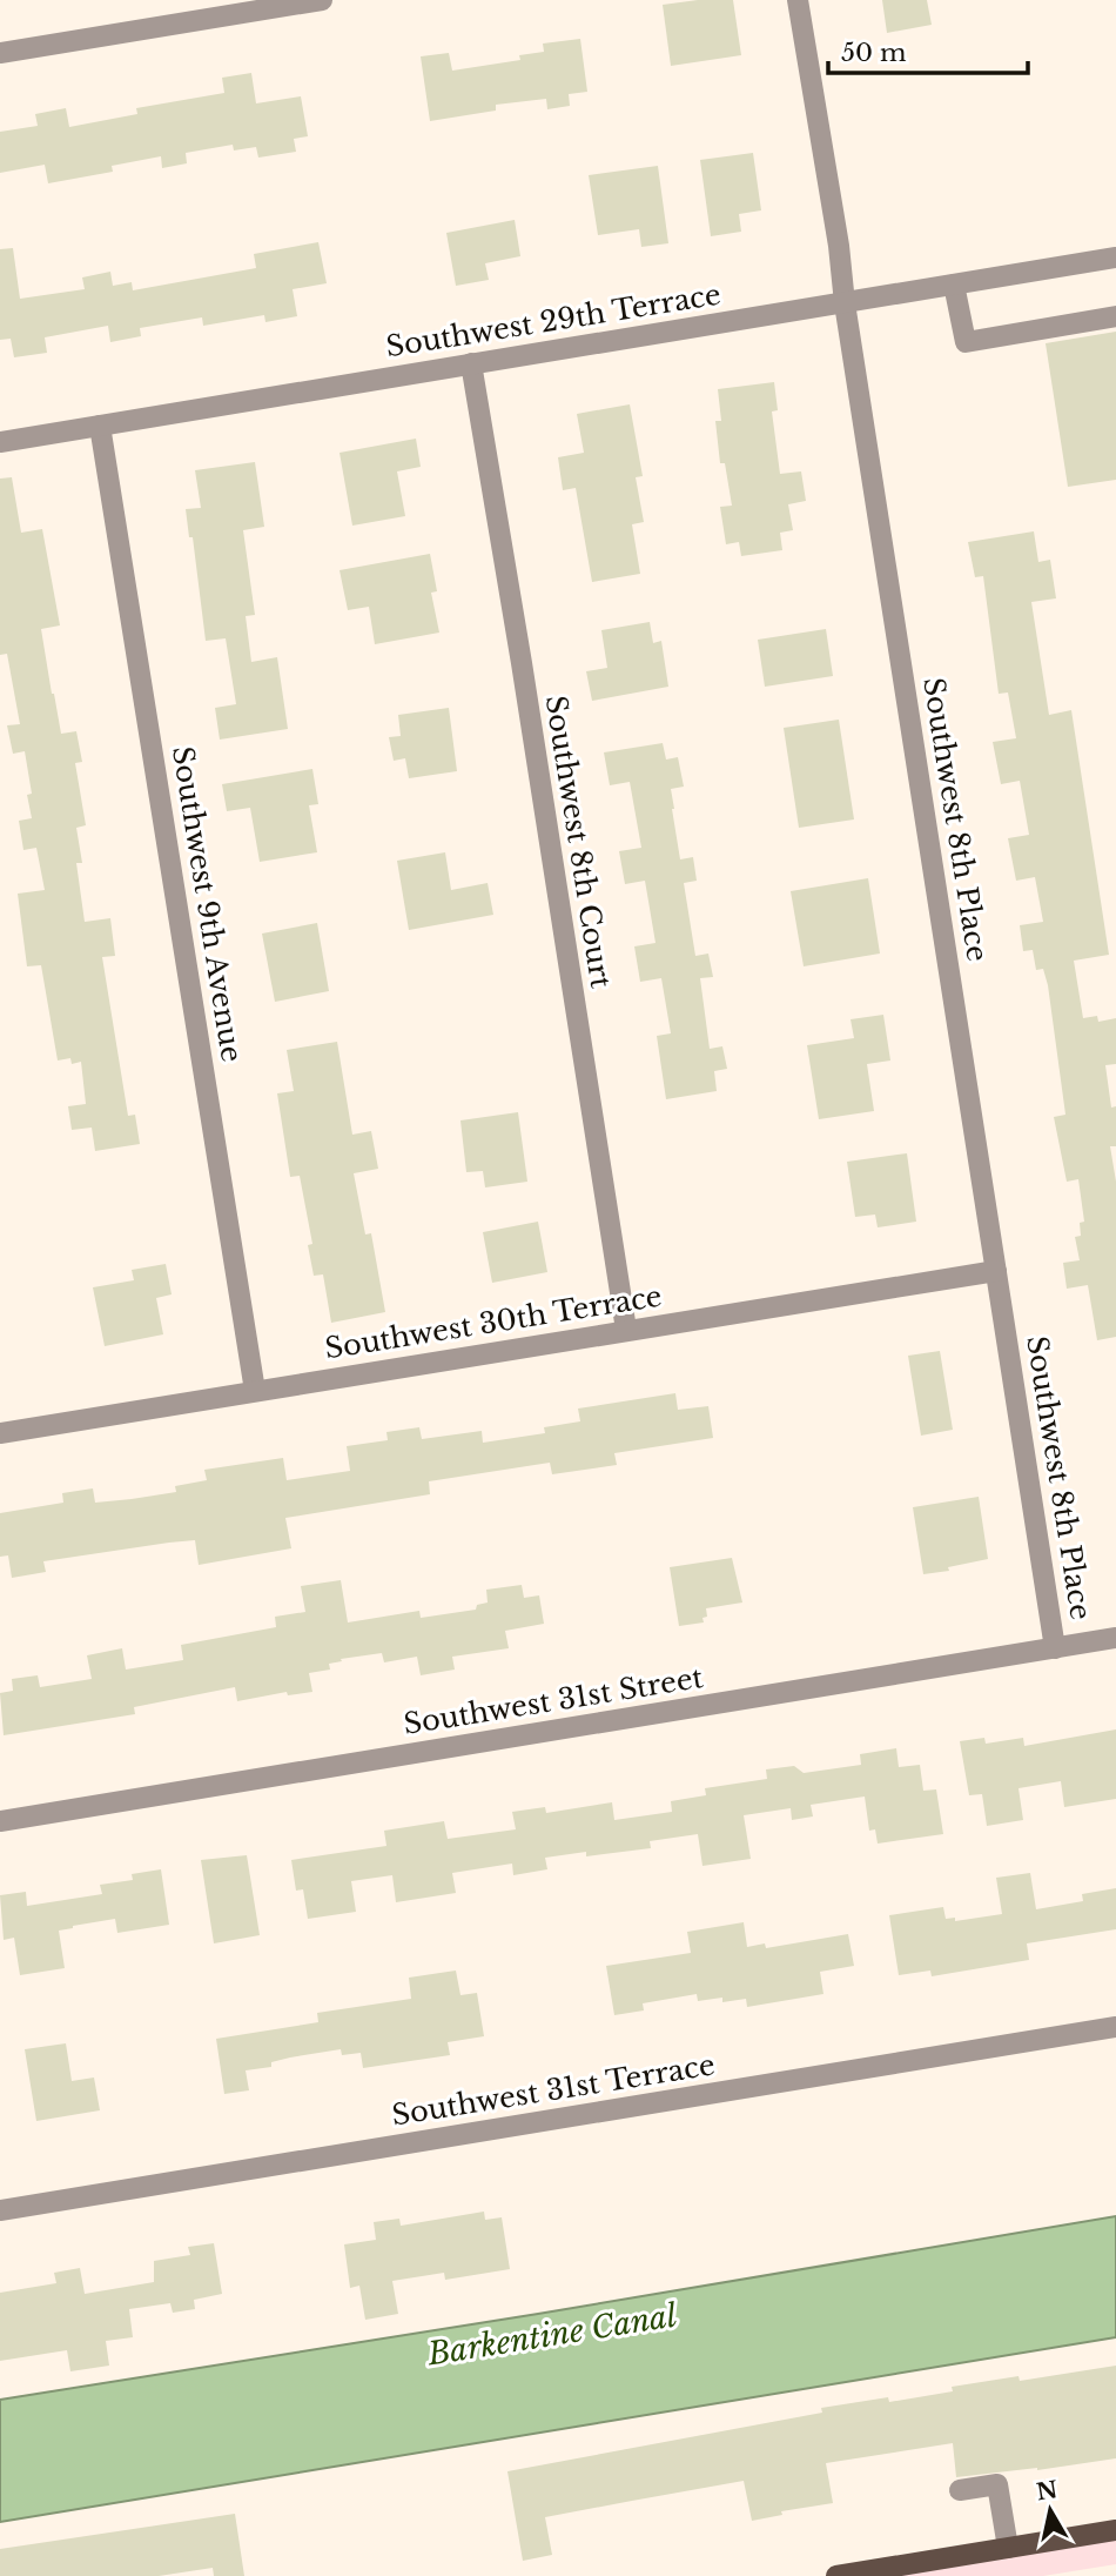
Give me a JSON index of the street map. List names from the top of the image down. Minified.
{"streets":{"street":["Southwest 29th Terrace","Southwest 8th Place","Southwest 8th Court","Southwest 9th Avenue","Southwest 30th Terrace","Southwest 31st Street","Southwest 31st Terrace"]},"crossings":[["Southwest 29th Terrace","Southwest 8th Place"],["Southwest 29th Terrace","Southwest 8th Court"],["Southwest 29th Terrace","Southwest 9th Avenue"],["Southwest 8th Place","Southwest 30th Terrace"],["Southwest 8th Place","Southwest 31st Street"],["Southwest 8th Court","Southwest 30th Terrace"],["Southwest 9th Avenue","Southwest 30th Terrace"]],"water":["Barkentine Canal"],"scale_bar":"50 m","north":"top"}
